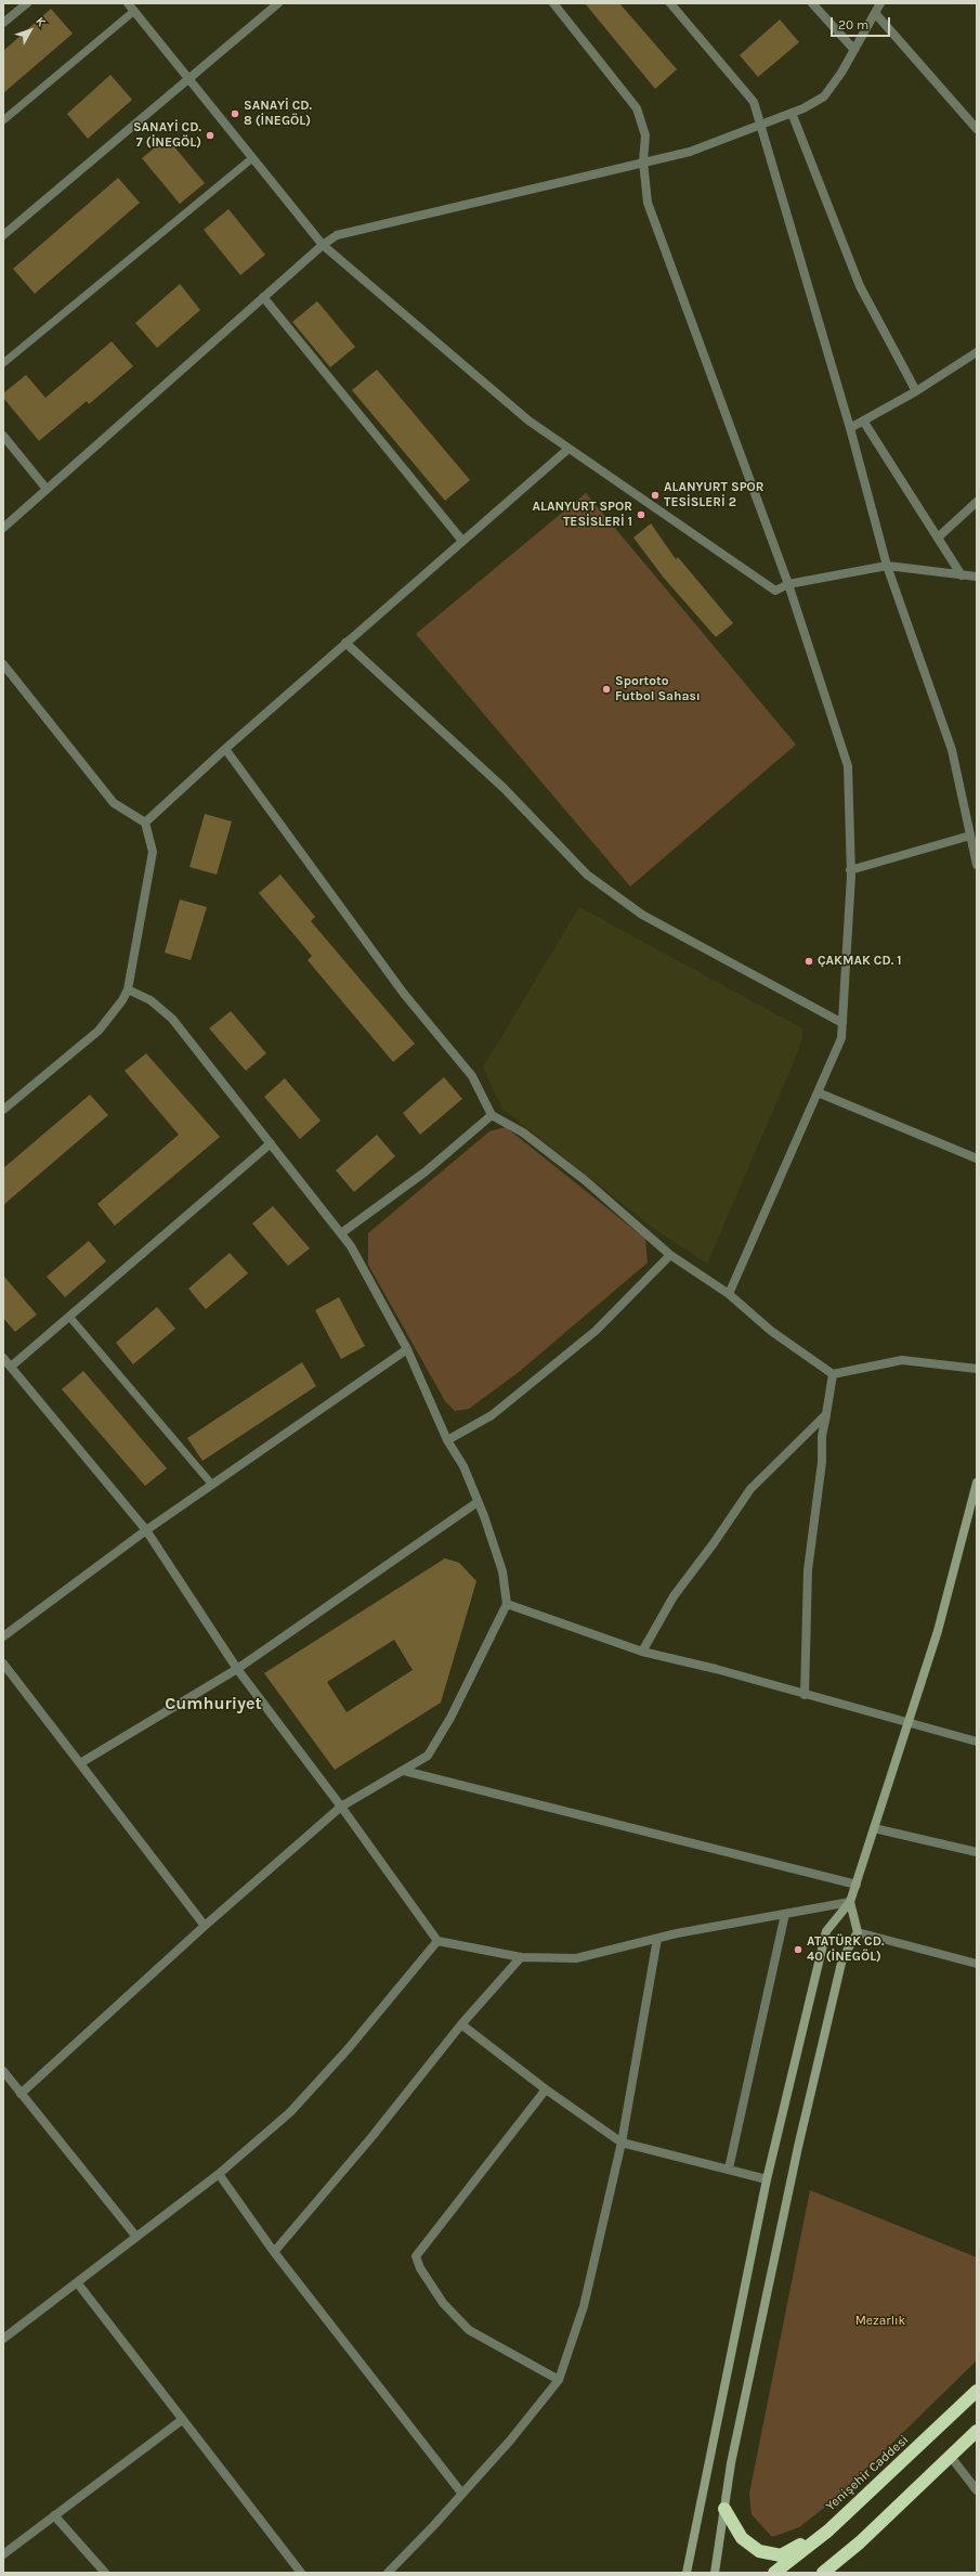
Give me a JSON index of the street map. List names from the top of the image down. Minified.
{"streets":{"highway":["Yenişehir Caddesi"]},"districts":["Cumhuriyet"],"parks":["Mezarlık"],"places":["SANAYİ CD. 8 (İNEGÖL)","SANAYİ CD. 7 (İNEGÖL)","ALANYURT SPOR TESİSLERİ 2","ALANYURT SPOR TESİSLERİ 1","Sportoto Futbol Sahası","ÇAKMAK CD. 1","ATATÜRK CD. 40 (İNEGÖL)"],"scale_bar":"20 m","north":"top right"}
